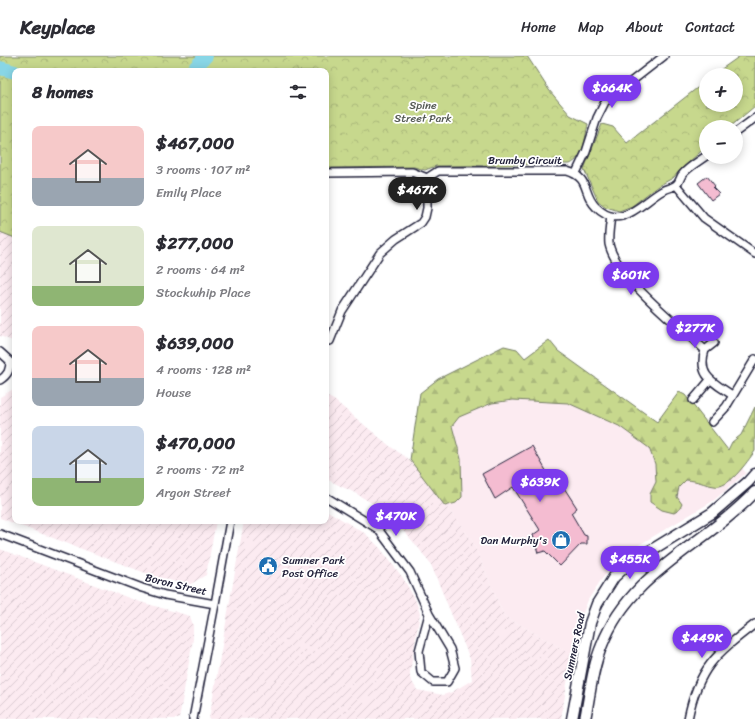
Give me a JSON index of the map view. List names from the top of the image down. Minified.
{"streets":{"main road":["Sumners Road"],"street":["Brumby Circuit","Boron Street"]},"parks":["Spine Street Park"],"places":{"shop":["Dan Murphy's"],"public building":["Sumner Park Post Office"]},"page":{"header":"Keyplace","nav":["Home","Map","About","Contact"],"map_buttons":["+","−"],"heading":"8 homes","price":["$664K","$467K","$601K","$277K","$639K","$470K","$455K","$449K"],"list":[{"name":"$467,000","note":"3 rooms · 107 m² · Emily Place"},{"name":"$277,000","note":"2 rooms · 64 m² · Stockwhip Place"},{"name":"$639,000","note":"4 rooms · 128 m² · House"},{"name":"$470,000","note":"2 rooms · 72 m² · Argon Street"}]}}
